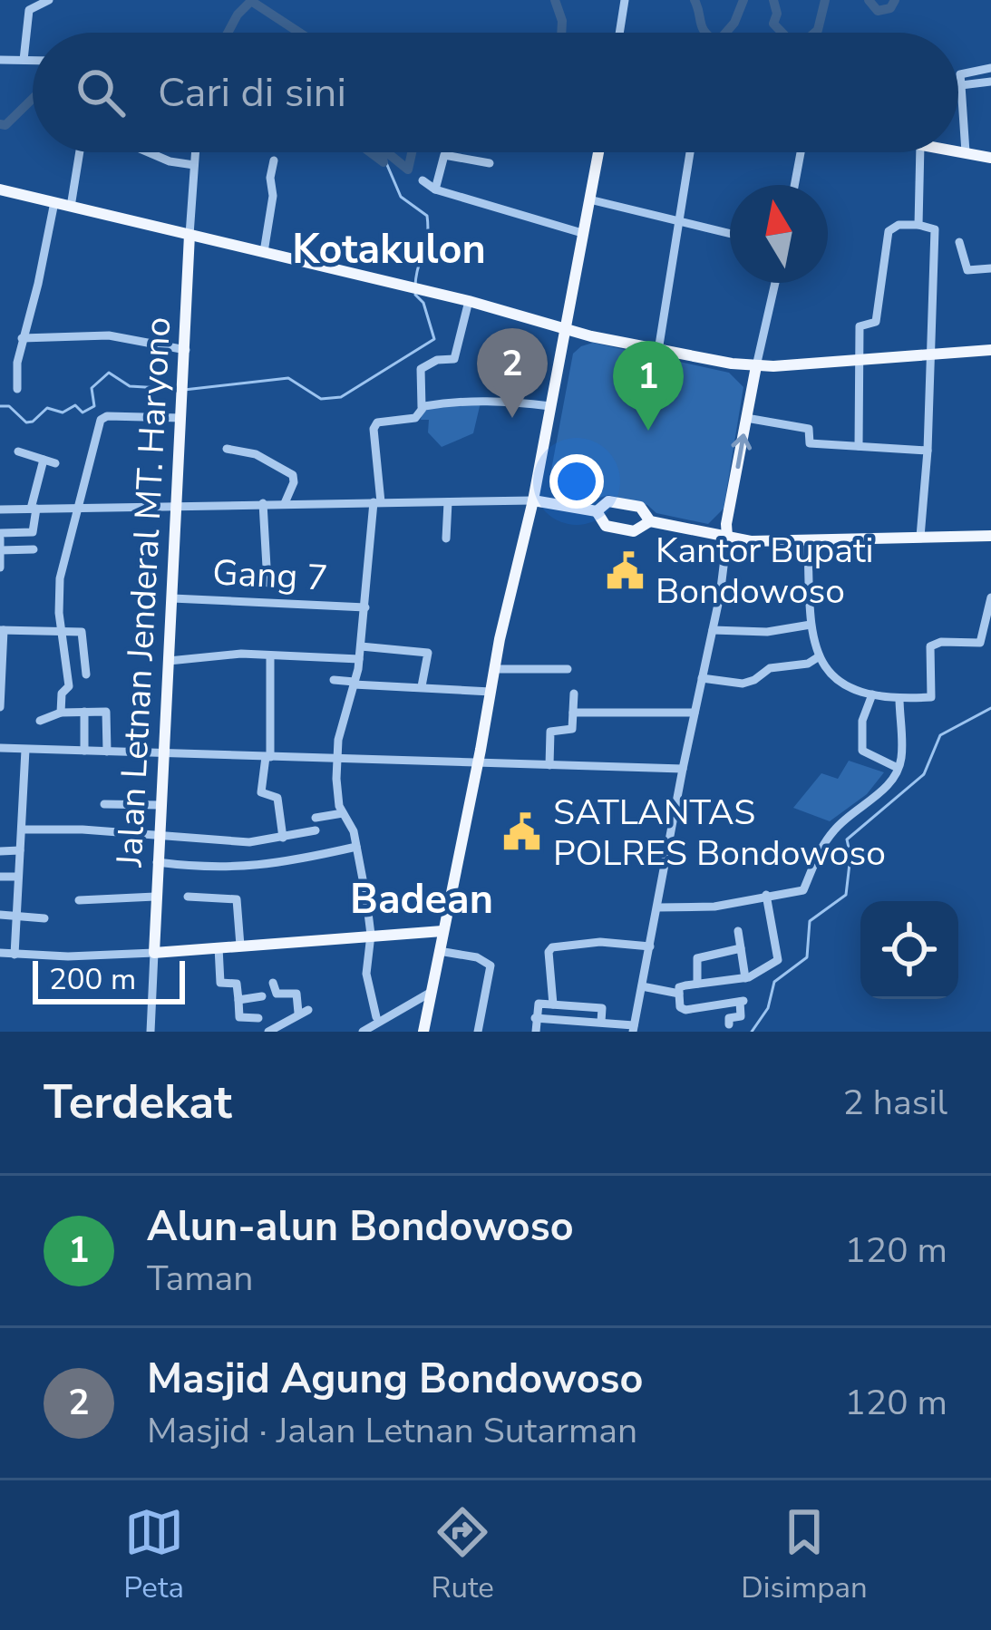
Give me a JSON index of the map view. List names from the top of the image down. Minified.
{"streets":{"main road":["Jalan Letnan Jenderal MT. Haryono"],"street":["Gang 7"]},"crossings":[["Gang 7","Jalan Letnan Jenderal MT. Haryono"]],"districts":["Kotakulon","Badean"],"places":{"public building":["Kantor Bupati Bondowoso","SATLANTAS POLRES Bondowoso"]},"scale_bar":"200 m","north":"top","page":{"search":"Cari di sini","pins":["2","1"],"scale":"200 m","heading":["Terdekat","2 hasil"],"list":[{"mark":"1","name":"Alun-alun Bondowoso","note":"Taman","value":"120 m"},{"mark":"2","name":"Masjid Agung Bondowoso","note":"Masjid · Jalan Letnan Sutarman","value":"120 m"}],"nav":["Peta","Rute","Disimpan"]}}
